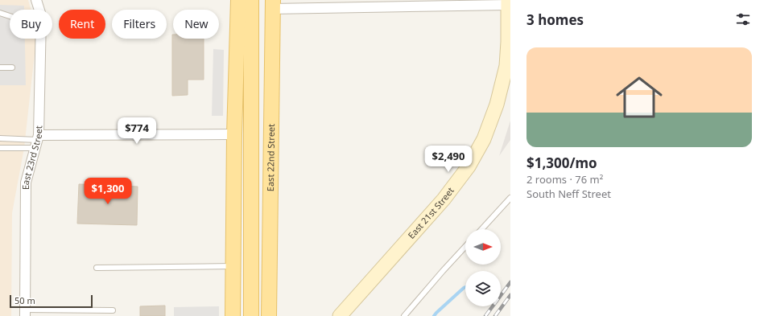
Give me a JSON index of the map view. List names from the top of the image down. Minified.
{"streets":{"main road":["East 22nd Street"],"street":["East 23rd Street","East 21st Street"]},"scale_bar":"50 m","north":"right","page":{"heading":"3 homes","chip":["Buy","Rent","Filters","New"],"list":[{"name":"$1,300/mo","note":"2 rooms · 76 m² · South Neff Street"}],"price":["$774","$2,490","$1,300"],"scale":"50 m"}}
